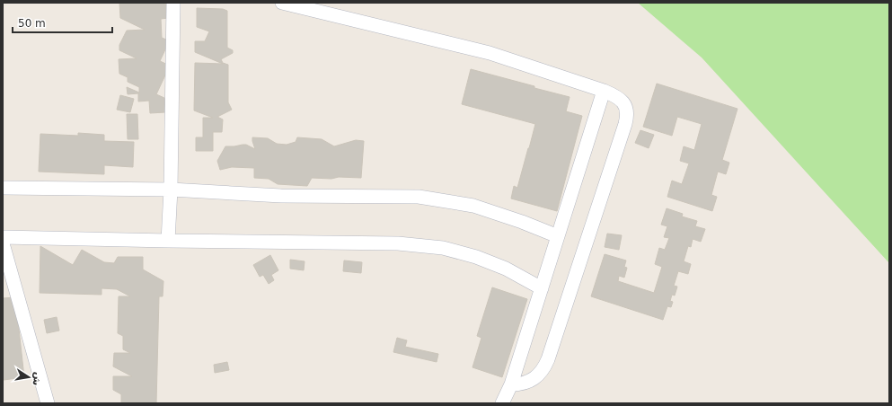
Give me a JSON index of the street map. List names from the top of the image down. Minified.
{"scale_bar":"50 m","north":"right"}
